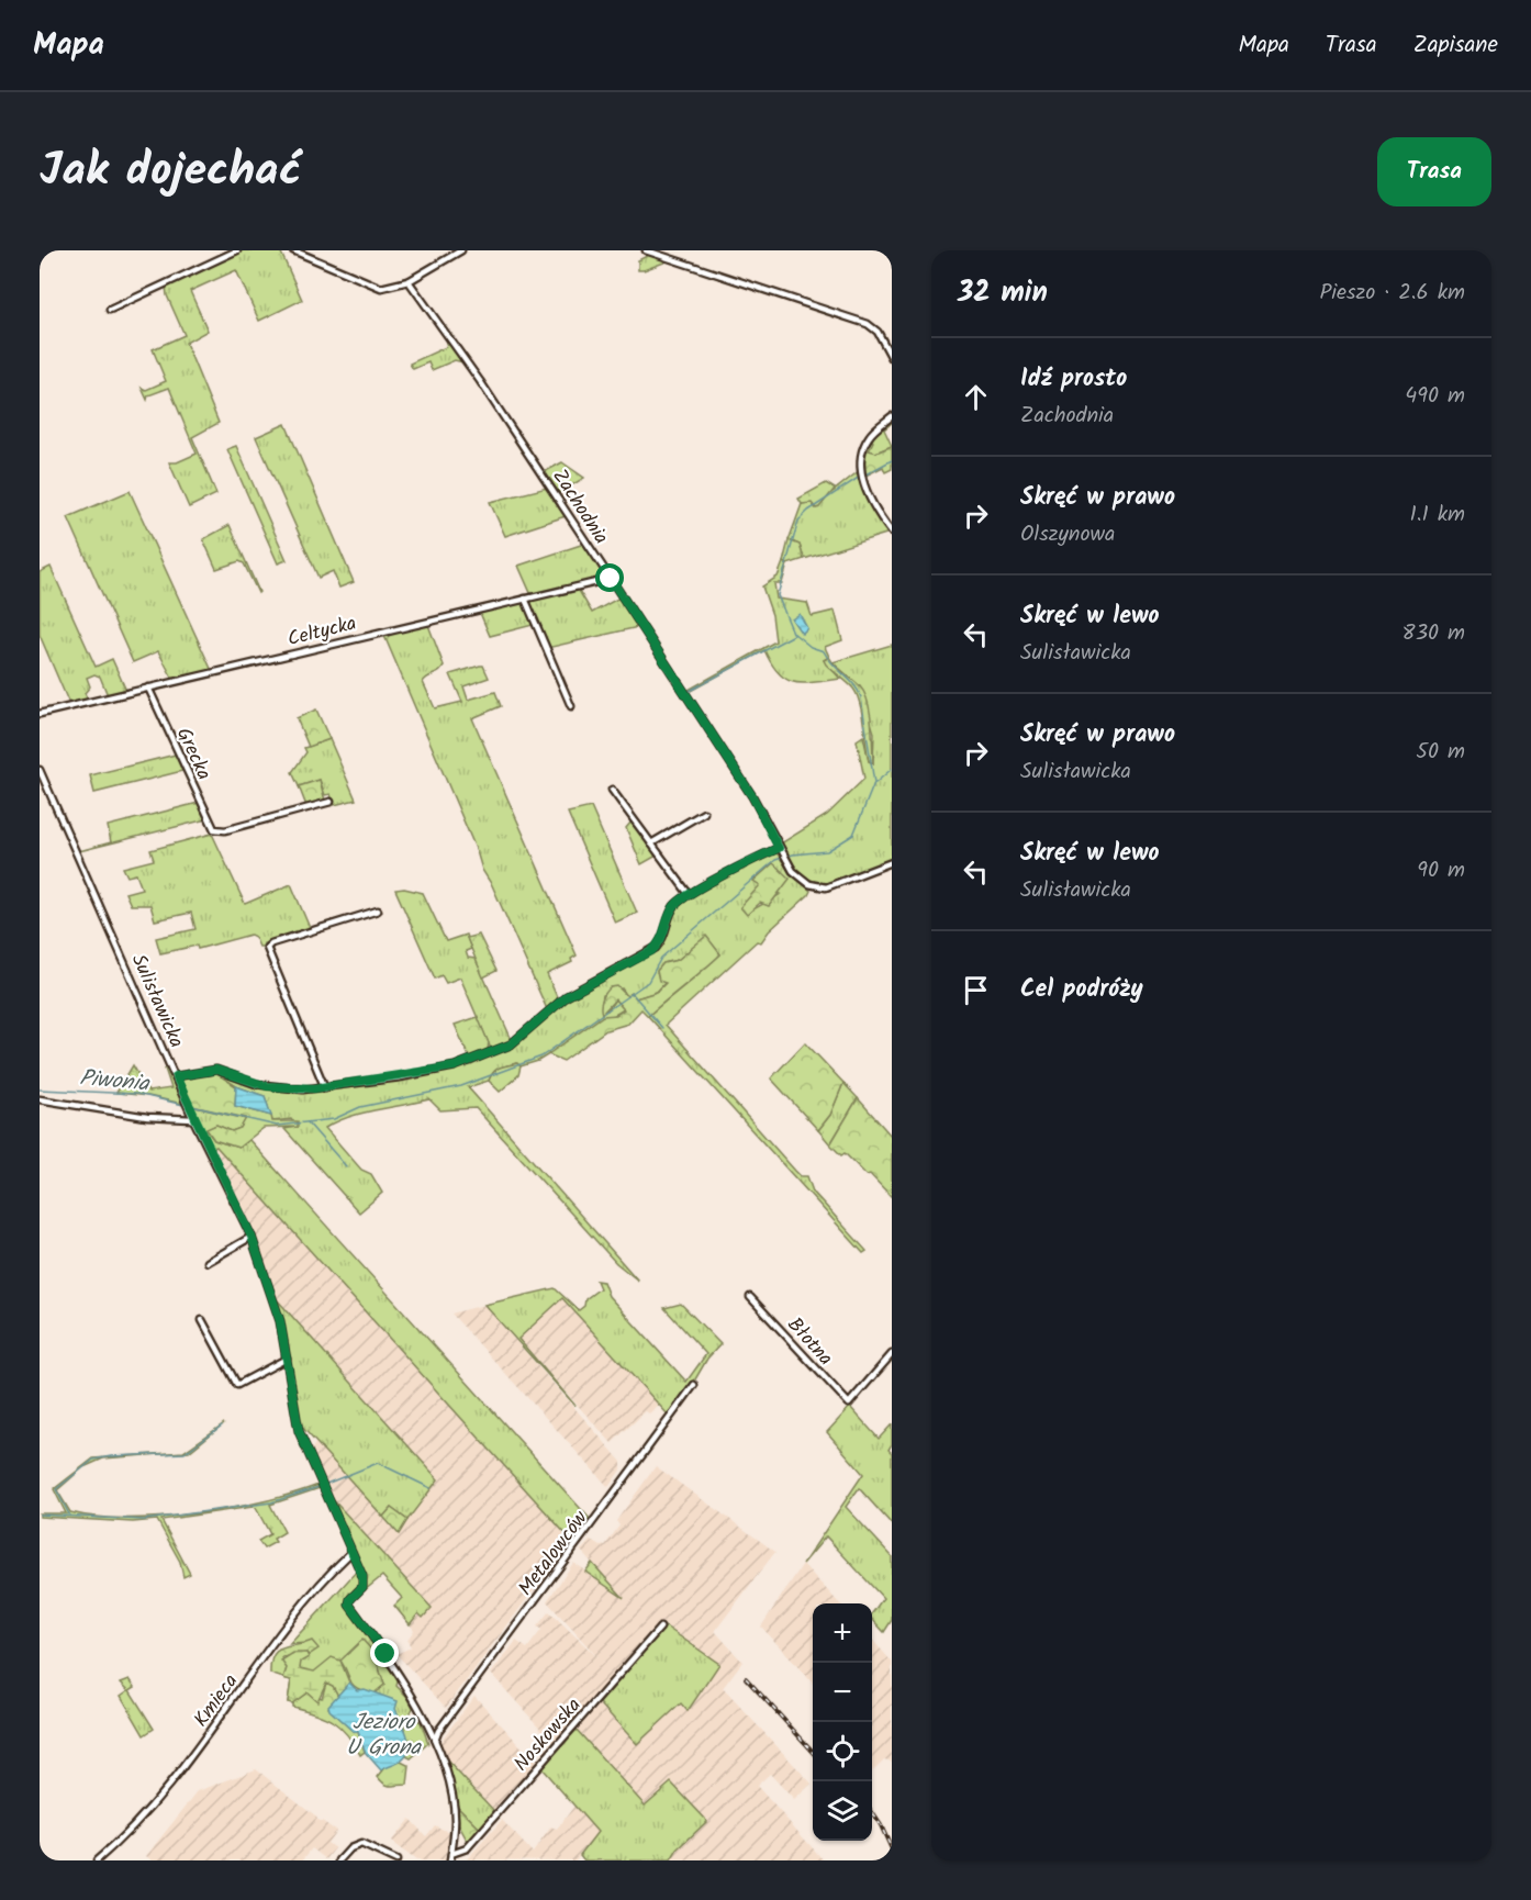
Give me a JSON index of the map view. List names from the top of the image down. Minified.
{"streets":{"street":["Zachodnia","Celtycka","Grecka","Sulisławicka","Błotna","Metalowców","Kmieca","Noskowska"]},"crossings":[["Zachodnia","Celtycka"],["Celtycka","Grecka"],["Sulisławicka","Metalowców"],["Sulisławicka","Kmieca"],["Sulisławicka","Noskowska"]],"water":["Piwonia","Jezioro U Grona"],"page":{"header":"Mapa","nav":["Mapa","Trasa","Zapisane"],"title":"Jak dojechać","buttons":"Trasa","heading":["32 min","Pieszo · 2.6 km"],"list":[["Idź prosto","Zachodnia","490 m"],["Skręć w prawo","Olszynowa","1.1 km"],["Skręć w lewo","Sulisławicka","830 m"],["Skręć w prawo","Sulisławicka","50 m"],["Skręć w lewo","Sulisławicka","90 m"],"Cel podróży"],"map_buttons":["+","−"]}}
